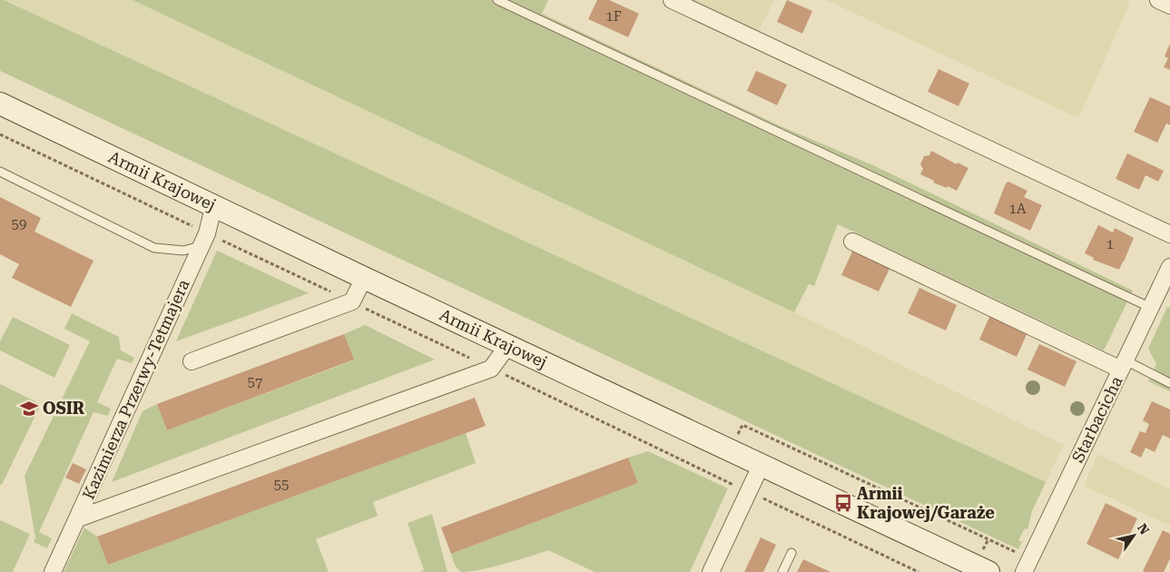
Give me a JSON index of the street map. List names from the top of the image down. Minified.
{"streets":{"street":["Armii Krajowej","Kazimierza Przerwy-Tetmajera","Starbacicha"]},"crossings":[["Armii Krajowej","Kazimierza Przerwy-Tetmajera"]],"places":{"school or university":["OSIR"],"bus stop":["Armii Krajowej/Garaże"]},"house_numbers":["1F","1A","59","1","57","55"],"north":"top right"}
